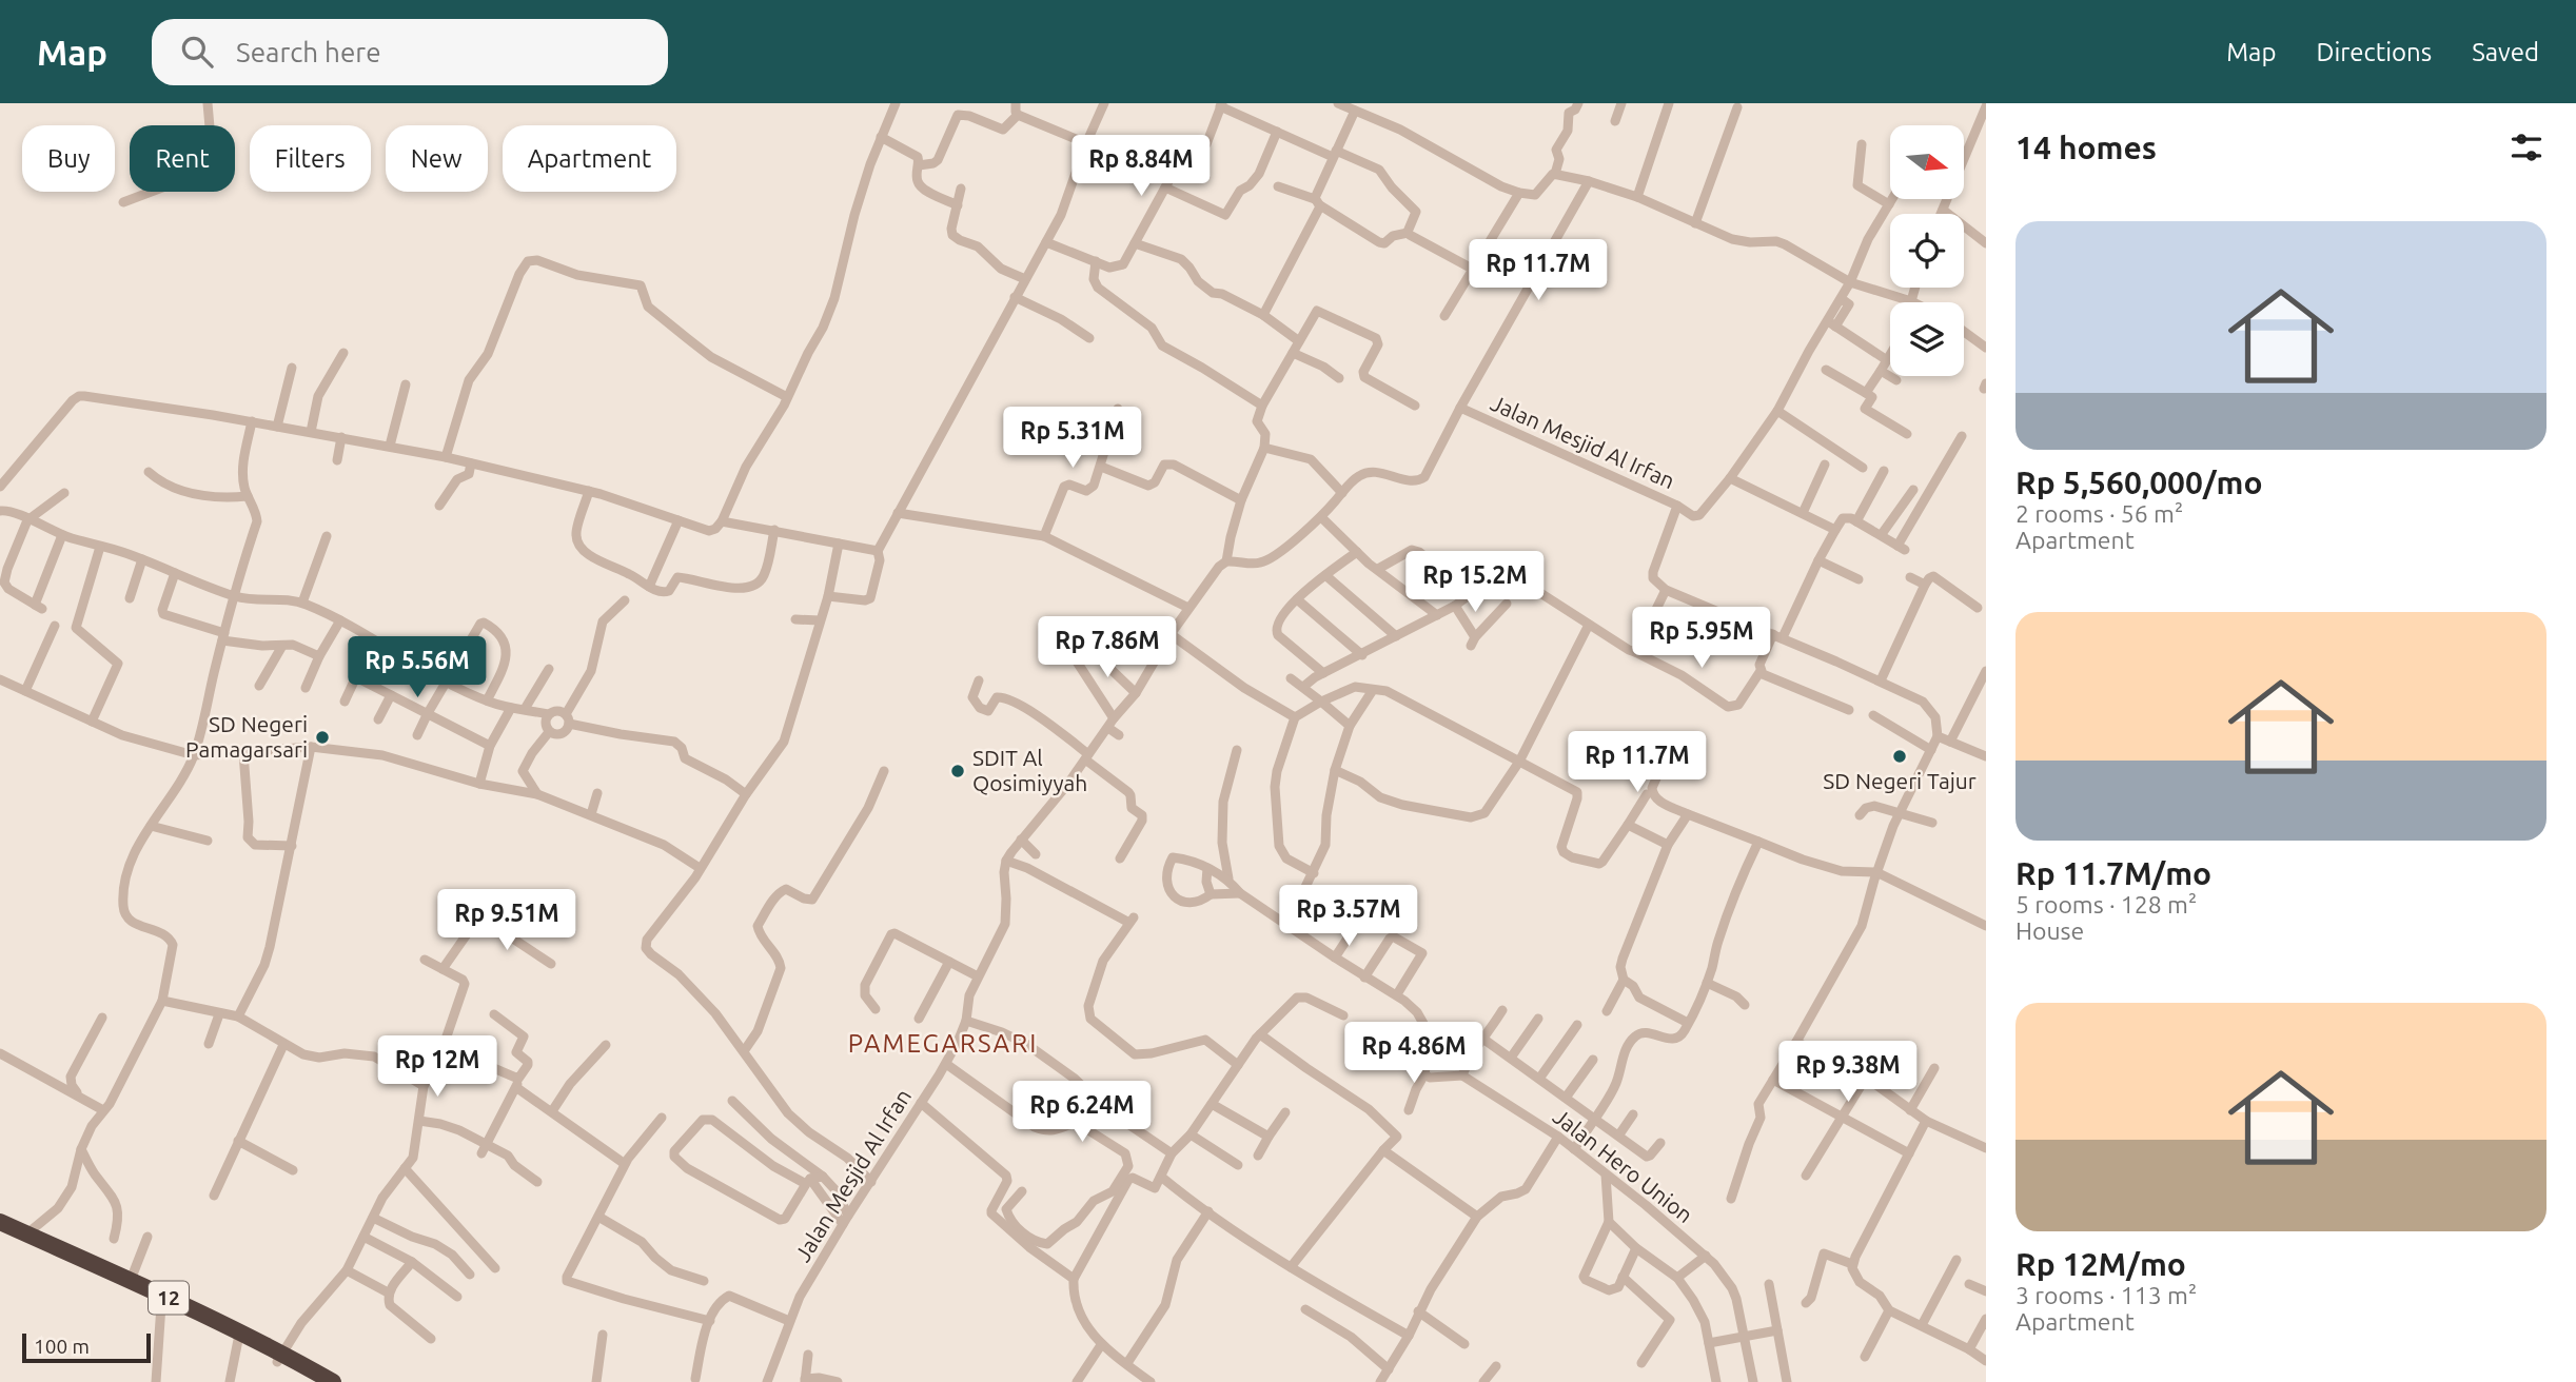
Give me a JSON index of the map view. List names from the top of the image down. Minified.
{"streets":{"highway":["12"],"street":["Jalan Mesjid Al Irfan","Jalan Hero Union"]},"districts":["PAMEGARSARI"],"places":["SD Negeri Pamagarsari","SD Negeri Tajur","SDIT Al Qosimiyyah"],"scale_bar":"100 m","north":"right","page":{"header":"Map","search":"Search here","nav":["Map","Directions","Saved"],"heading":"14 homes","chip":["Buy","Rent","Filters","New","Apartment"],"price":["Rp 8.84M","Rp 11.7M","Rp 5.31M","Rp 15.2M","Rp 5.95M","Rp 7.86M","Rp 5.56M","Rp 11.7M","Rp 3.57M","Rp 9.51M","Rp 4.86M","Rp 12M","Rp 9.38M","Rp 6.24M"],"list":[{"name":"Rp 5,560,000/mo","note":"2 rooms · 56 m² · Apartment"},{"name":"Rp 11.7M/mo","note":"5 rooms · 128 m² · House"},{"name":"Rp 12M/mo","note":"3 rooms · 113 m² · Apartment"}],"scale":"100 m"}}
